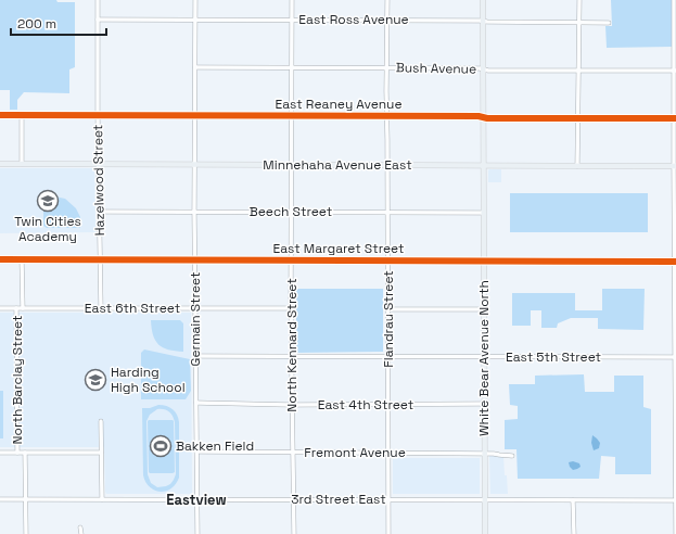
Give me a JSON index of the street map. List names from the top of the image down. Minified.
{"streets":{"main road":["Minnehaha Avenue East","White Bear Avenue North"],"street":["East Ross Avenue","Bush Avenue","East Reaney Avenue","Hazelwood Street","Beech Street","East Margaret Street","East 6th Street","Germain Street","Flandrau Street","North Kennard Street","East 5th Street","North Barclay Street","East 4th Street","Fremont Avenue","3rd Street East"]},"crossings":[["East Ross Avenue","Hazelwood Street"],["East Ross Avenue","Germain Street"],["East Ross Avenue","Flandrau Street"],["East Ross Avenue","North Kennard Street"],["East Ross Avenue","White Bear Avenue North"],["Bush Avenue","Germain Street"],["Bush Avenue","Flandrau Street"],["Bush Avenue","North Kennard Street"],["Bush Avenue","White Bear Avenue North"],["East Reaney Avenue","Hazelwood Street"],["East Reaney Avenue","Germain Street"],["East Reaney Avenue","Flandrau Street"],["East Reaney Avenue","North Kennard Street"],["East Reaney Avenue","White Bear Avenue North"],["Minnehaha Avenue East","Hazelwood Street"],["Minnehaha Avenue East","Germain Street"],["Minnehaha Avenue East","Flandrau Street"],["Minnehaha Avenue East","North Kennard Street"],["Minnehaha Avenue East","White Bear Avenue North"],["Hazelwood Street","Beech Street"],["Hazelwood Street","East Margaret Street"],["Hazelwood Street","East 6th Street"],["Beech Street","Germain Street"],["Beech Street","Flandrau Street"],["Beech Street","North Kennard Street"],["Beech Street","White Bear Avenue North"],["East Margaret Street","Germain Street"],["East Margaret Street","Flandrau Street"],["East Margaret Street","North Kennard Street"],["East Margaret Street","White Bear Avenue North"],["East Margaret Street","North Barclay Street"],["East 6th Street","Germain Street"],["East 6th Street","North Kennard Street"],["East 6th Street","North Barclay Street"],["Germain Street","East 5th Street"],["Germain Street","East 4th Street"],["Germain Street","Fremont Avenue"],["Germain Street","3rd Street East"],["Flandrau Street","East 5th Street"],["Flandrau Street","East 4th Street"],["Flandrau Street","Fremont Avenue"],["Flandrau Street","3rd Street East"],["North Kennard Street","East 5th Street"],["North Kennard Street","East 4th Street"],["North Kennard Street","Fremont Avenue"],["North Kennard Street","3rd Street East"],["East 5th Street","White Bear Avenue North"],["White Bear Avenue North","East 4th Street"],["White Bear Avenue North","Fremont Avenue"],["White Bear Avenue North","3rd Street East"],["North Barclay Street","3rd Street East"]],"districts":["Eastview"],"places":{"school or university":["Twin Cities Academy","Harding High School"],"sports":["Bakken Field"]},"scale_bar":"200 m"}
